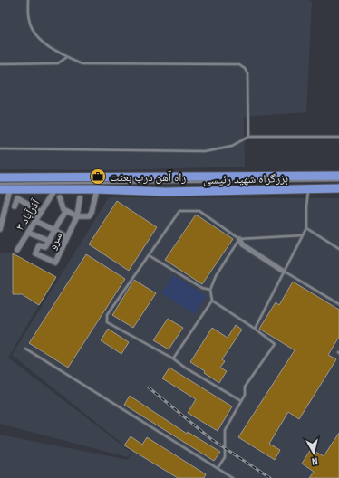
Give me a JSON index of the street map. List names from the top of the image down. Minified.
{"streets":{"highway":["بزرگراه شهید رئیسی"],"street":["۳ آذرآباد","سرو"]},"crossings":[["بزرگراه شهید رئیسی","۳ آذرآباد"]],"places":{"office":["راه آهن درب بعثت"]},"north":"bottom"}
